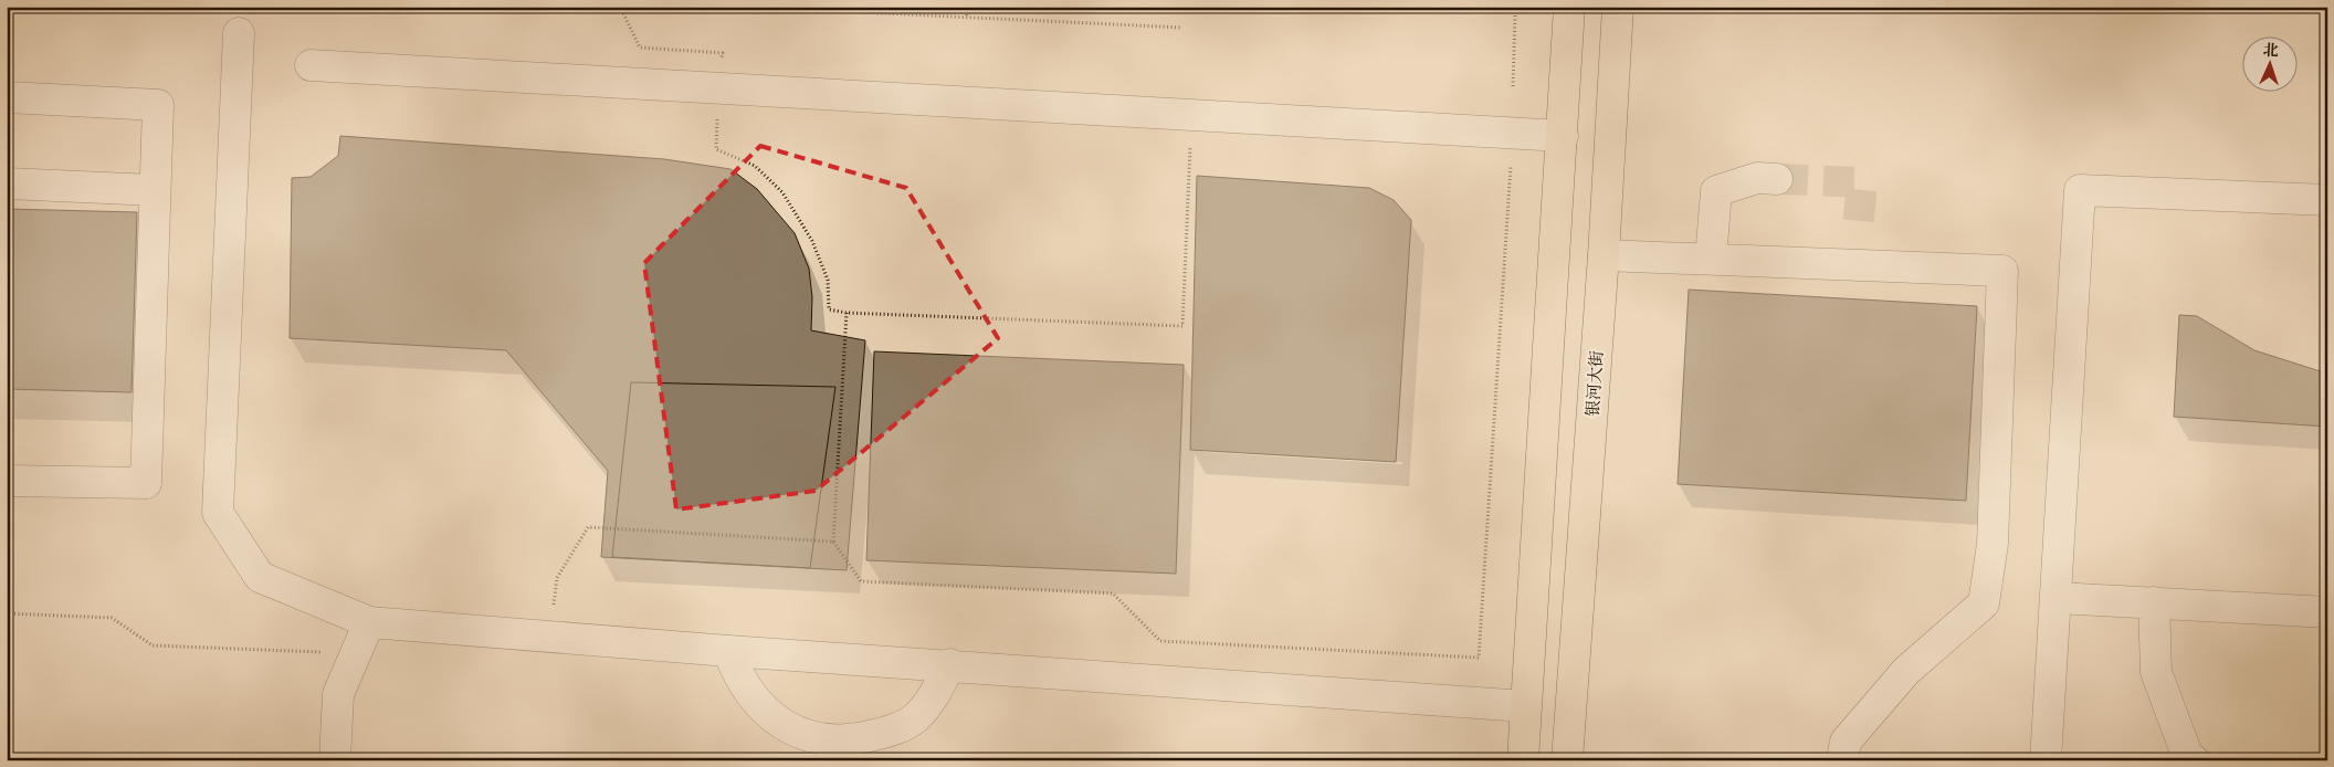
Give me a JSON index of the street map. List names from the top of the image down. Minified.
{"streets":{"main road":["银河大街"]},"north":"top"}
